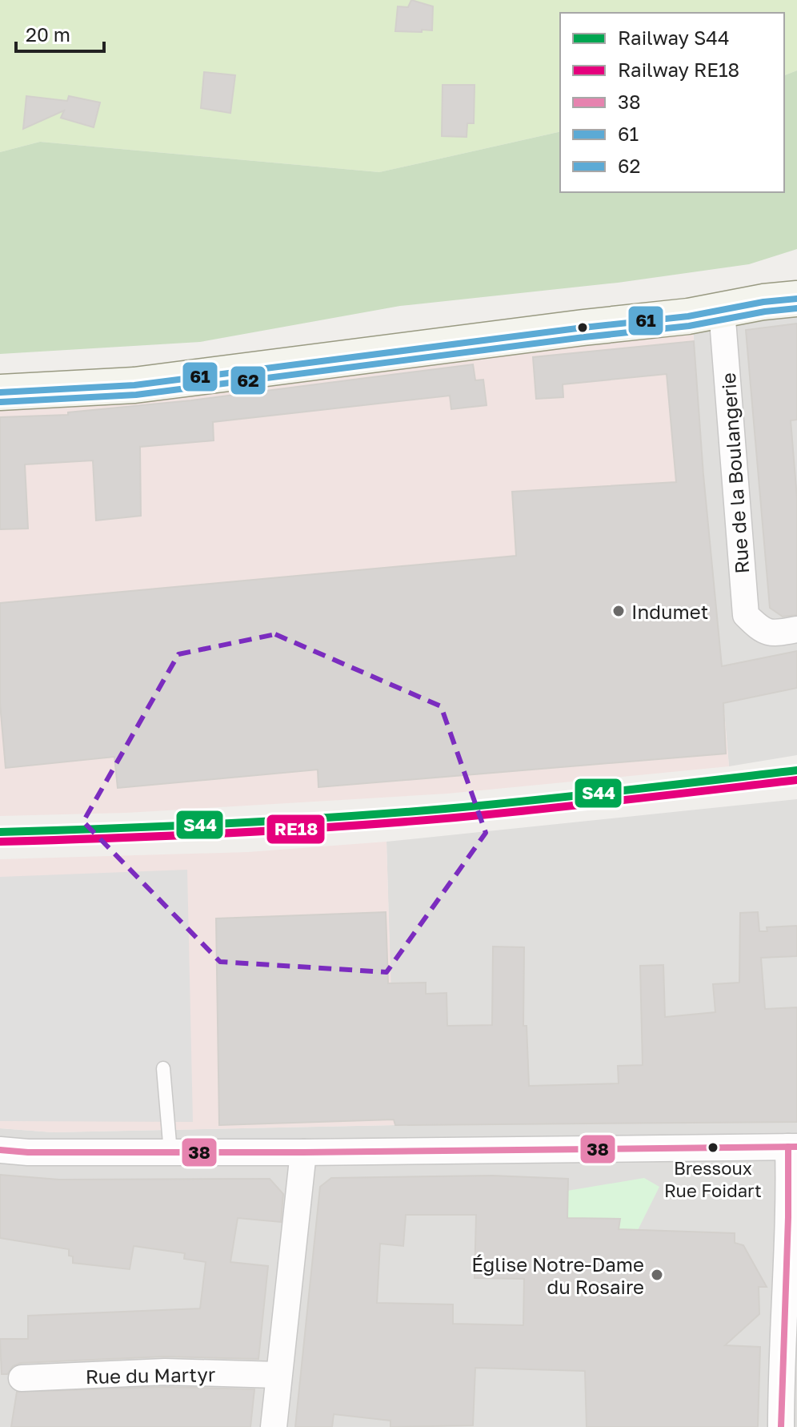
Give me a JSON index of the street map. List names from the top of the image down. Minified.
{"streets":{"street":["Rue de la Boulangerie","Rue du Martyr"]},"places":["Indumet","Bressoux Rue Foidart","Église Notre-Dame du Rosaire"],"lines":["transit line 61","transit line 62","rail line S44","rail line RE18","transit line 38"],"legend":["Railway S44","Railway RE18","38","61","62"],"scale_bar":"20 m"}
